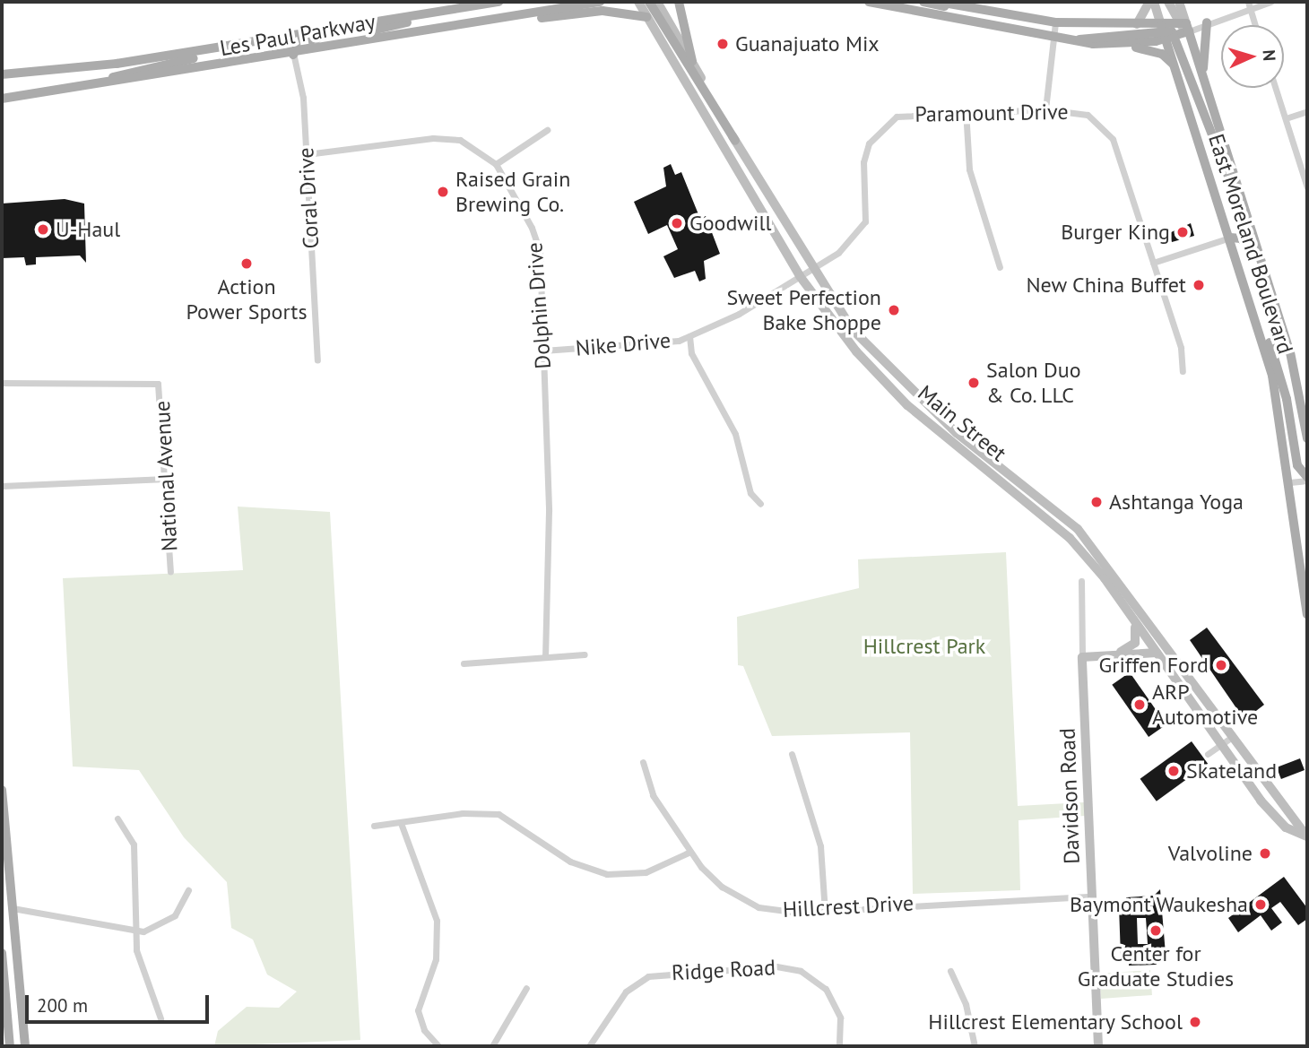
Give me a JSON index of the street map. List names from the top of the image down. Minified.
{"streets":{"main road":["Les Paul Parkway","East Moreland Boulevard","Main Street","Davidson Road"],"street":["Paramount Drive","Coral Drive","Dolphin Drive","Nike Drive","National Avenue","Hillcrest Drive","Ridge Road"]},"crossings":[["Les Paul Parkway","Coral Drive"],["Paramount Drive","Nike Drive"],["Paramount Drive","Main Street"],["Coral Drive","Dolphin Drive"],["Dolphin Drive","Nike Drive"],["Nike Drive","Main Street"],["Davidson Road","Hillcrest Drive"]],"parks":["Hillcrest Park"],"places":["Guanajuato Mix","Raised Grain Brewing Co.","Goodwill","U-Haul","Burger King","Action Power Sports","New China Buffet","Sweet Perfection Bake Shoppe","Salon Duo & Co. LLC","Ashtanga Yoga","Griffen Ford","ARP Automotive","Skateland","Valvoline","Baymont Waukesha","Center for Graduate Studies","Hillcrest Elementary School"],"scale_bar":"200 m","north":"right"}
